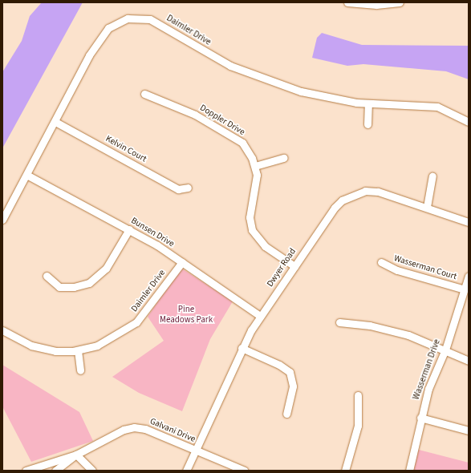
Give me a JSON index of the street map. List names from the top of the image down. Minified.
{"streets":{"street":["Daimler Drive","Doppler Drive","Kelvin Court","Bunsen Drive","Dwyer Road","Wasserman Court","Wasserman Drive","Galvani Drive"]},"crossings":[["Daimler Drive","Kelvin Court"],["Daimler Drive","Bunsen Drive"],["Doppler Drive","Dwyer Road"],["Bunsen Drive","Dwyer Road"],["Dwyer Road","Galvani Drive"],["Wasserman Court","Wasserman Drive"]],"parks":["Pine Meadows Park"]}
